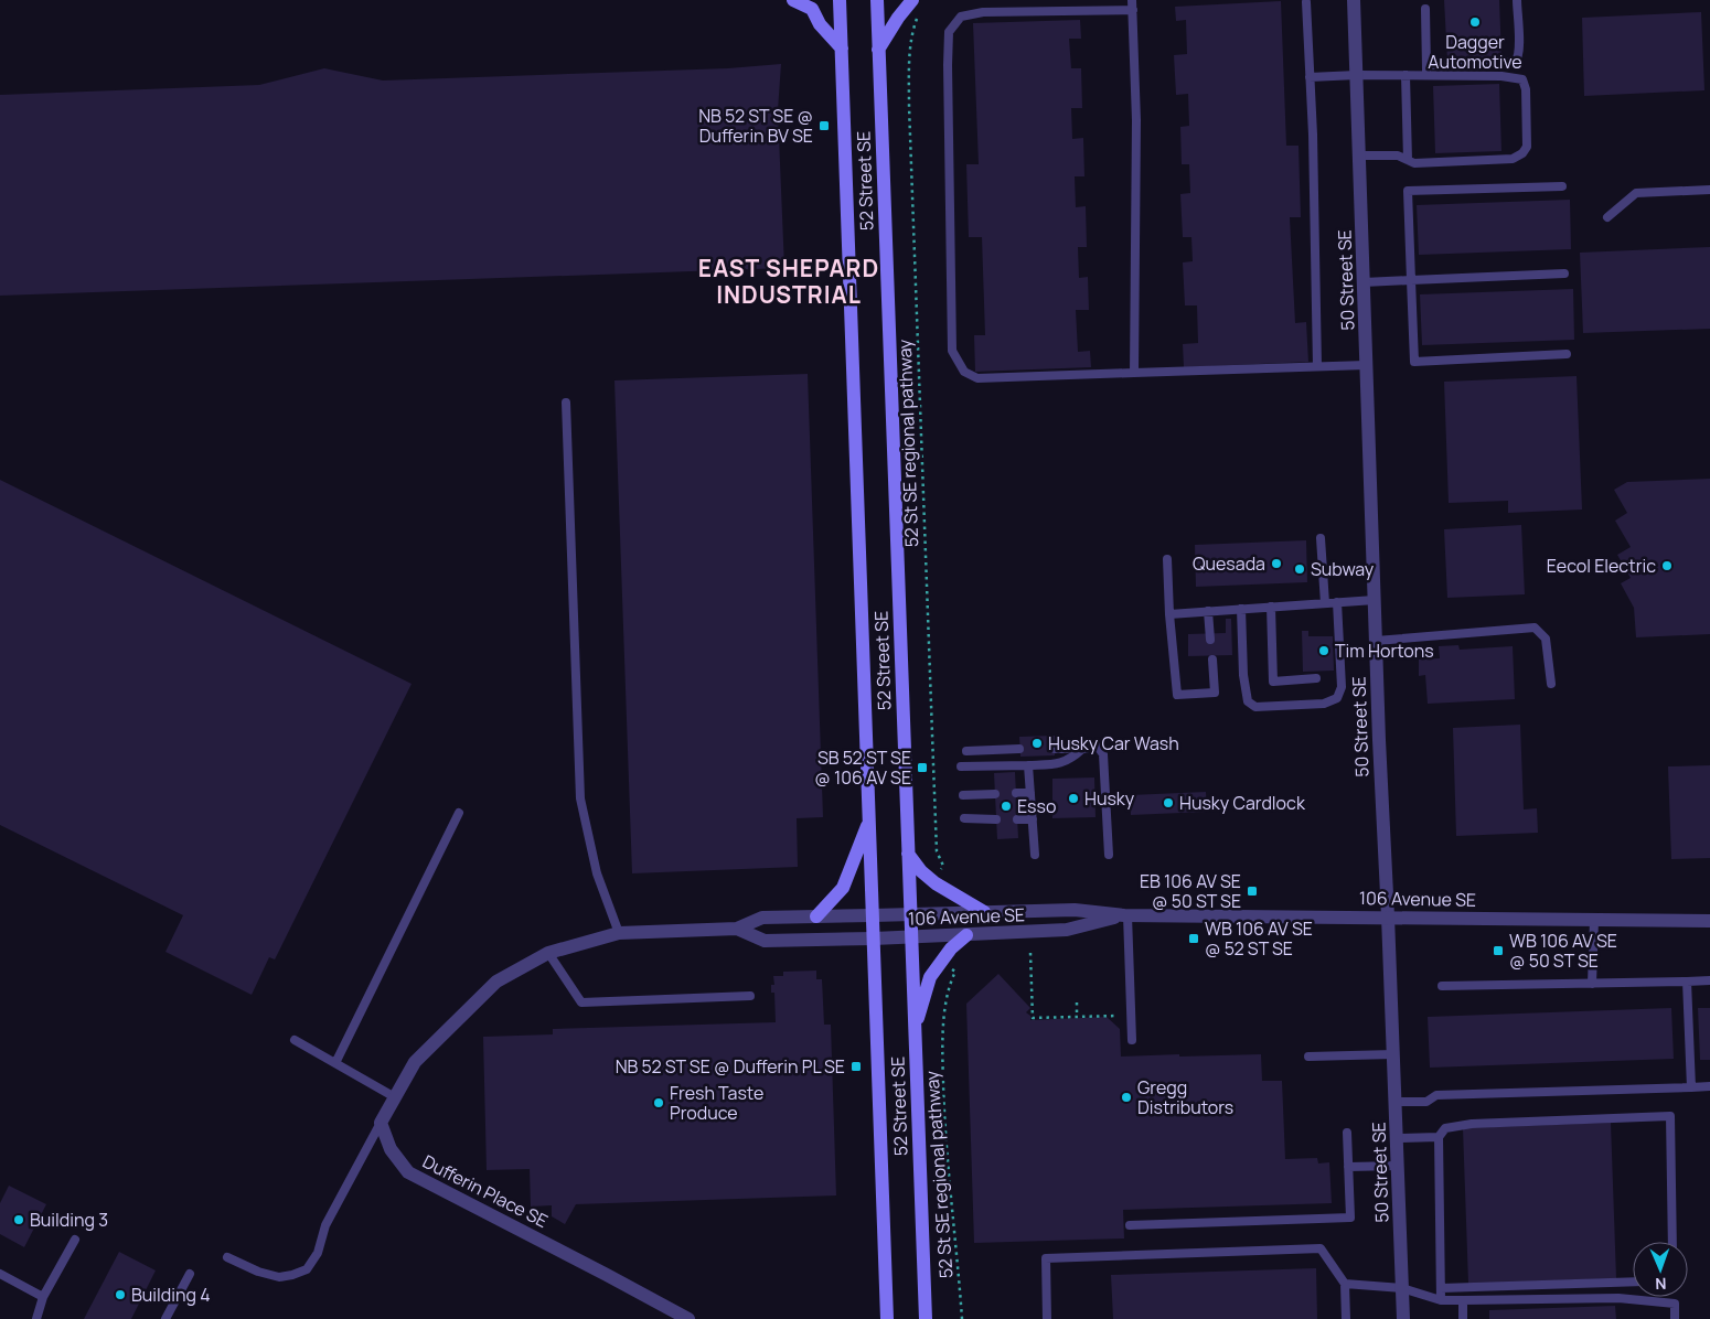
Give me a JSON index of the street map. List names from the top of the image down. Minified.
{"streets":{"main road":["52 Street SE"],"street":["50 Street SE","106 Avenue SE","Dufferin Place SE"],"path":["52 St SE regional pathway"]},"crossings":[["52 Street SE","106 Avenue SE"],["50 Street SE","106 Avenue SE"]],"districts":["EAST SHEPARD INDUSTRIAL"],"places":{"other":["Dagger Automotive","Quesada","Eecol Electric","Subway","Tim Hortons","Husky Car Wash","Husky","Husky Cardlock","Esso","Gregg Distributors","Fresh Taste Produce","Building 3","Building 4"],"transit":["NB 52 ST SE @ Dufferin BV SE","SB 52 ST SE @ 106 AV SE","EB 106 AV SE @ 50 ST SE","WB 106 AV SE @ 52 ST SE","WB 106 AV SE @ 50 ST SE","NB 52 ST SE @ Dufferin PL SE"]},"north":"bottom"}
